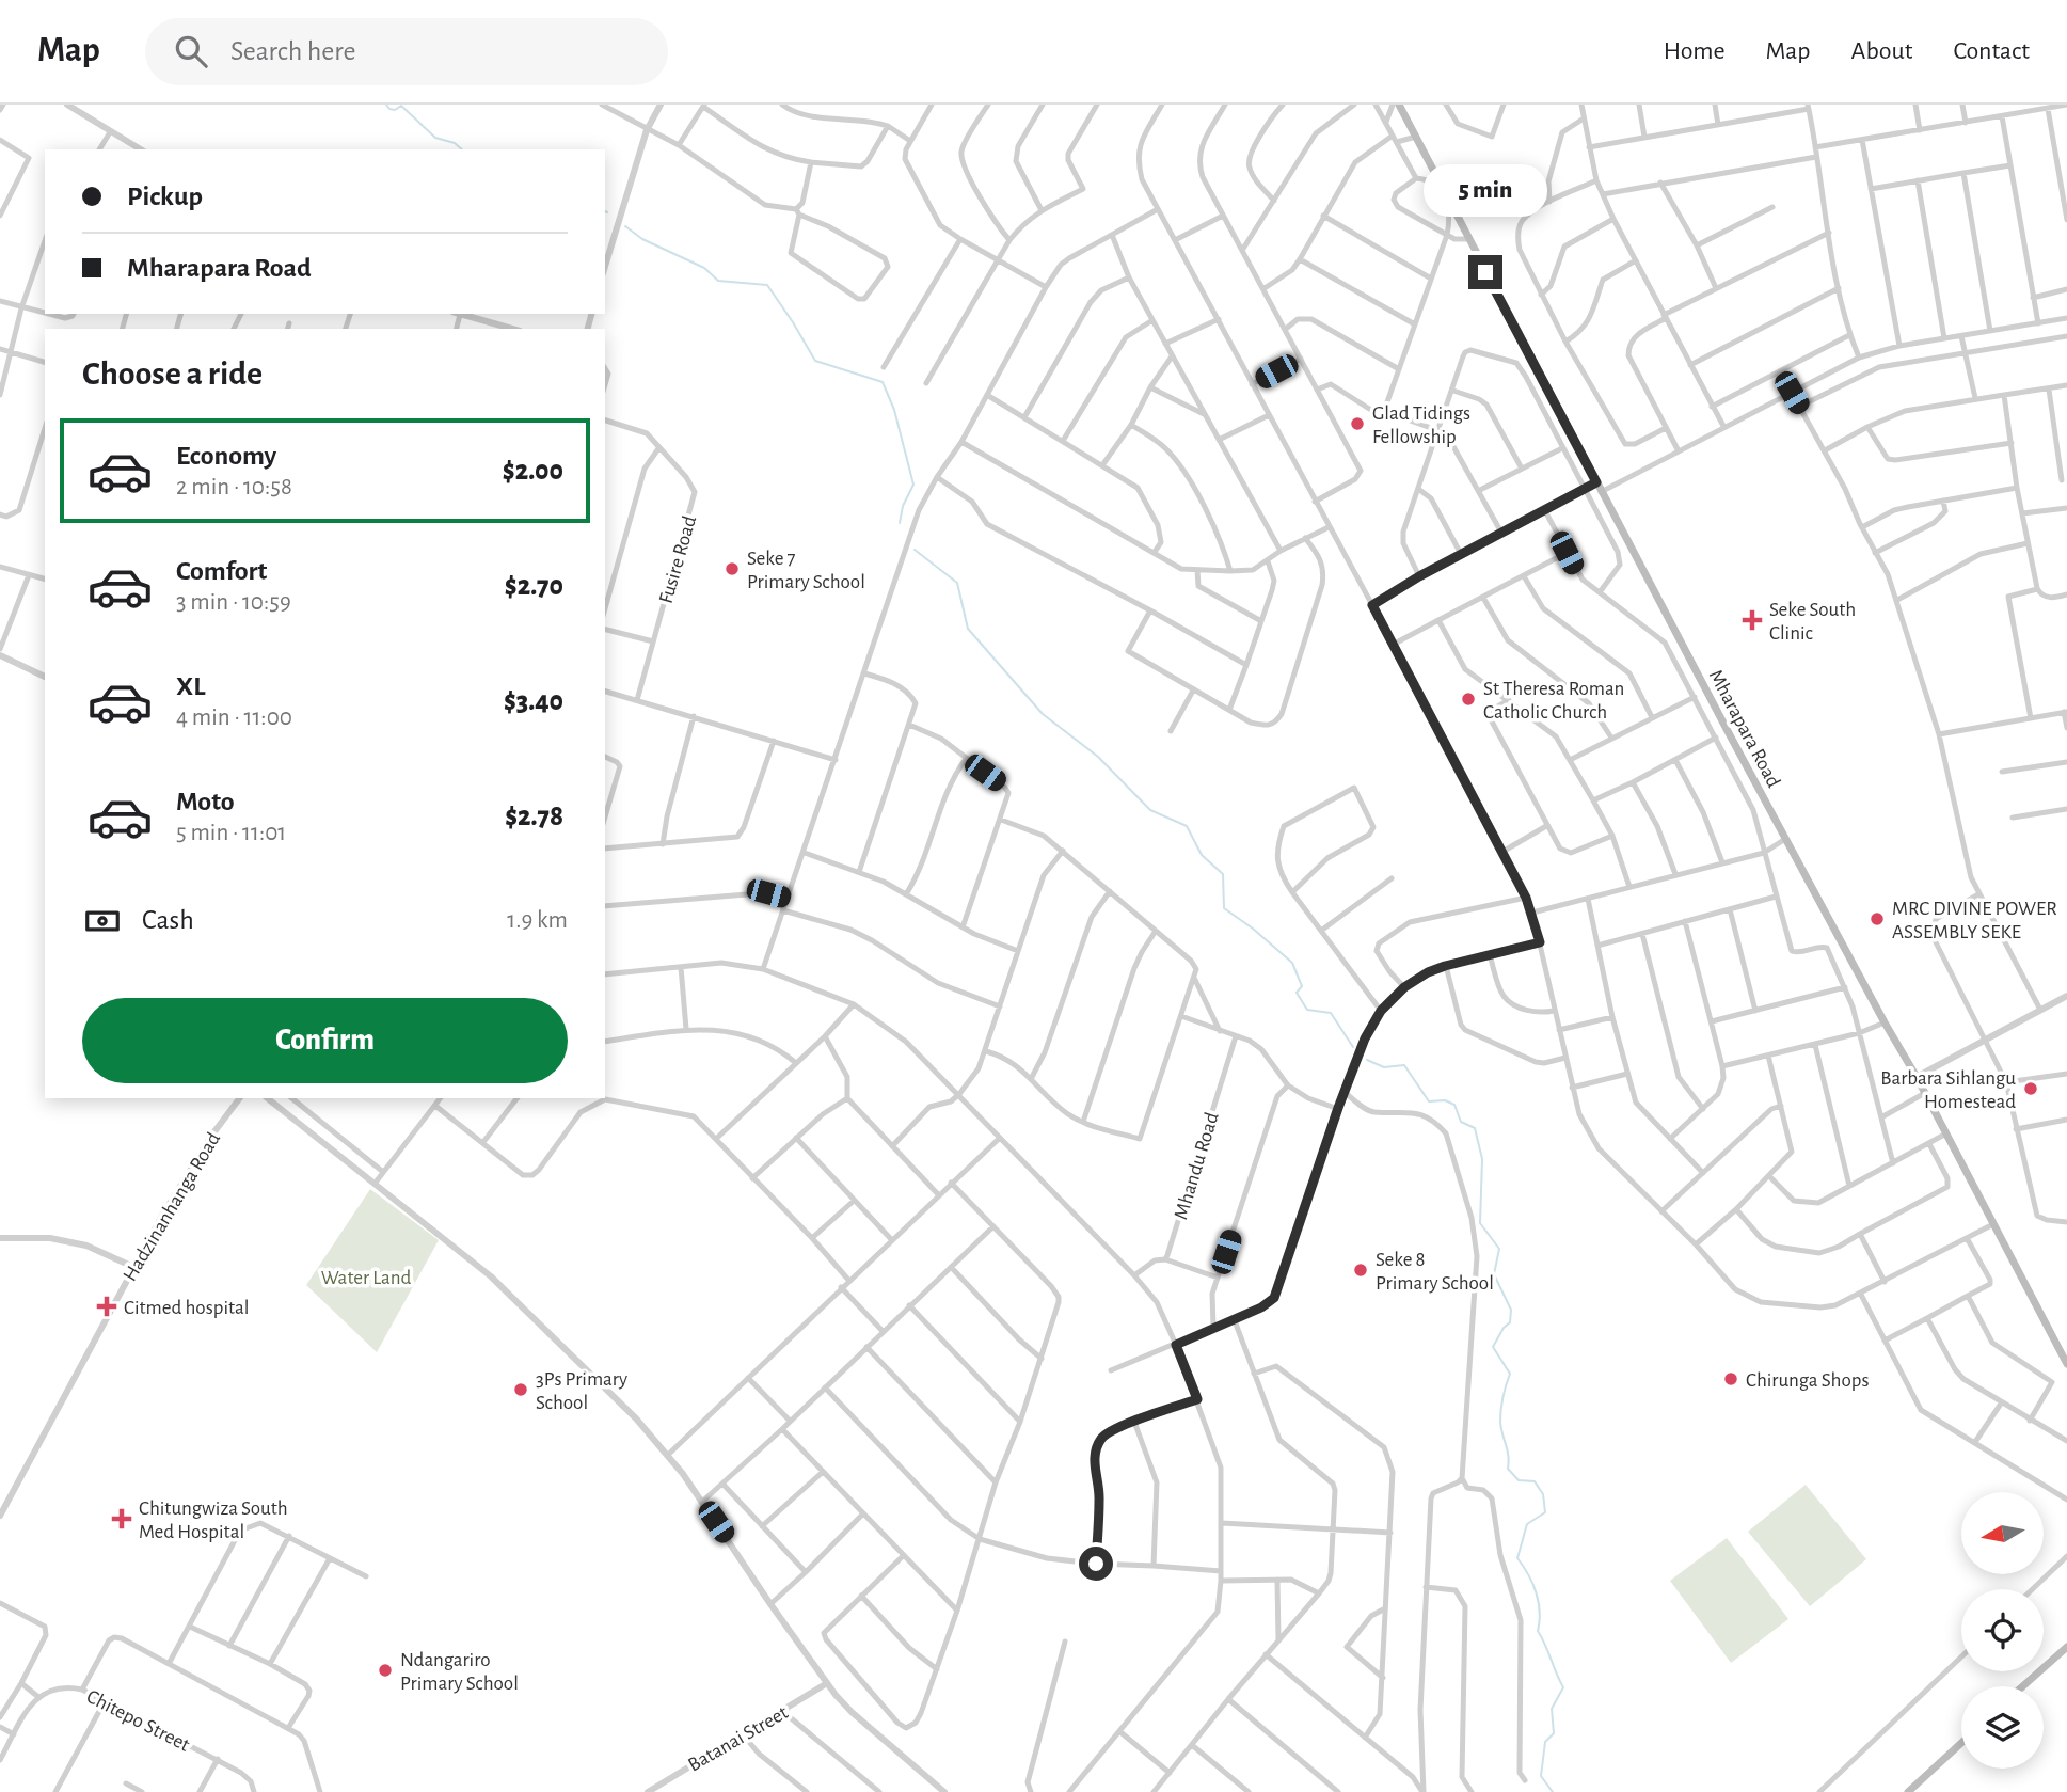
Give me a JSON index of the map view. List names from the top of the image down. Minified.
{"streets":{"main road":["Mharapara Road"],"street":["Fusire Road","Mhandu Road","Hadzinanhanga Road","Chitepo Street","Batanai Street"]},"parks":["Water Land"],"places":{"other":["Glad Tidings Fellowship","Seke 7 Primary School","St Theresa Roman Catholic Church","MRC DIVINE POWER ASSEMBLY SEKE","Barbara Sihlangu Homestead","Seke 8 Primary School","Chirunga Shops","3Ps Primary School","Ndangariro Primary School"],"health":["Seke South Clinic","Citmed hospital","Chitungwiza South Med Hospital"]},"north":"left","page":{"header":"Map","search":"Search here","nav":["Home","Map","About","Contact"],"banner":["Pickup","Mharapara Road"],"bubble":"5 min","heading":"Choose a ride","list":[{"name":"Economy","note":"2 min · 10:58","value":"$2.00"},{"name":"Comfort","note":"3 min · 10:59","value":"$2.70"},{"name":"XL","note":"4 min · 11:00","value":"$3.40"},{"name":"Moto","note":"5 min · 11:01","value":"$2.78"}],"pay":["Cash","1.9 km"],"buttons":"Confirm"}}
